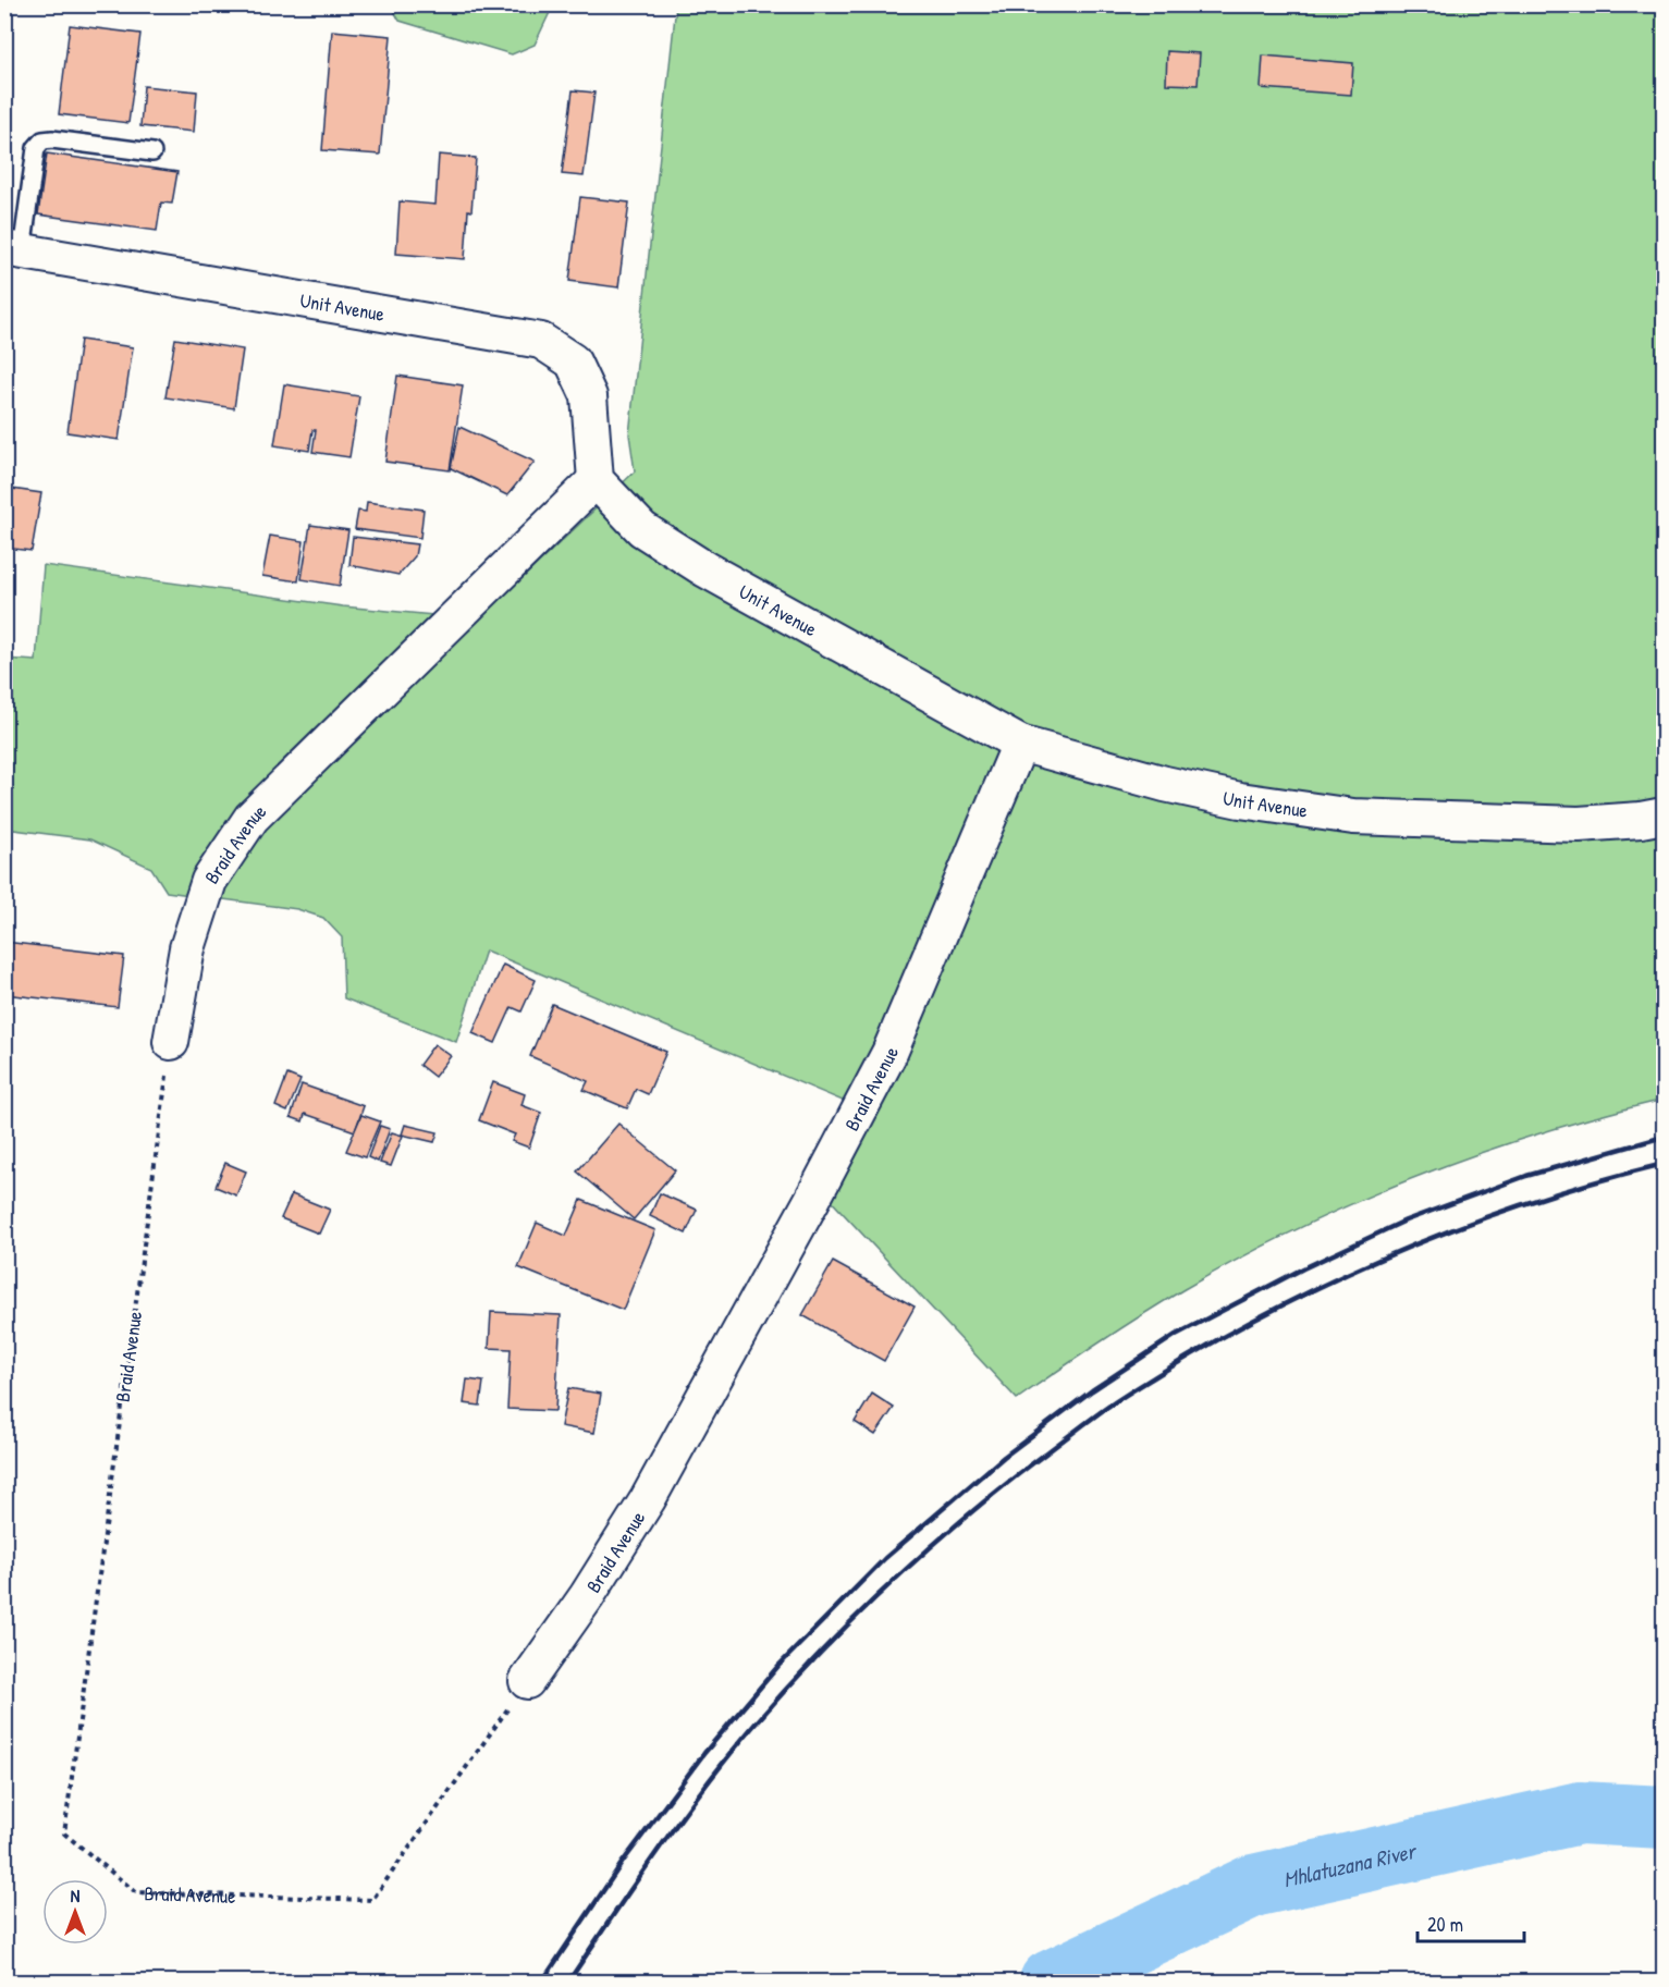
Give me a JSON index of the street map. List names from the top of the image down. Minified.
{"streets":{"street":["Unit Avenue","Braid Avenue"]},"crossings":[["Unit Avenue","Braid Avenue"]],"water":["Mhlatuzana River"],"scale_bar":"20 m","north":"top"}
